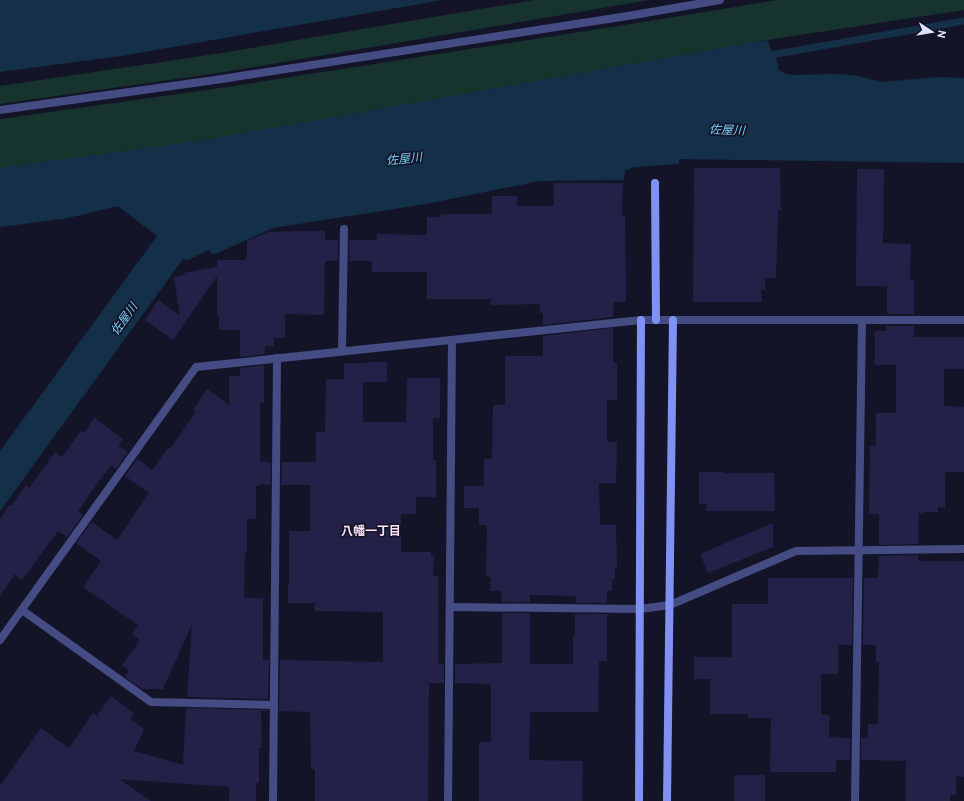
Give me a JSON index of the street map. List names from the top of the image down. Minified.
{"districts":["八幡一丁目"],"water":["佐屋川"],"north":"right"}
